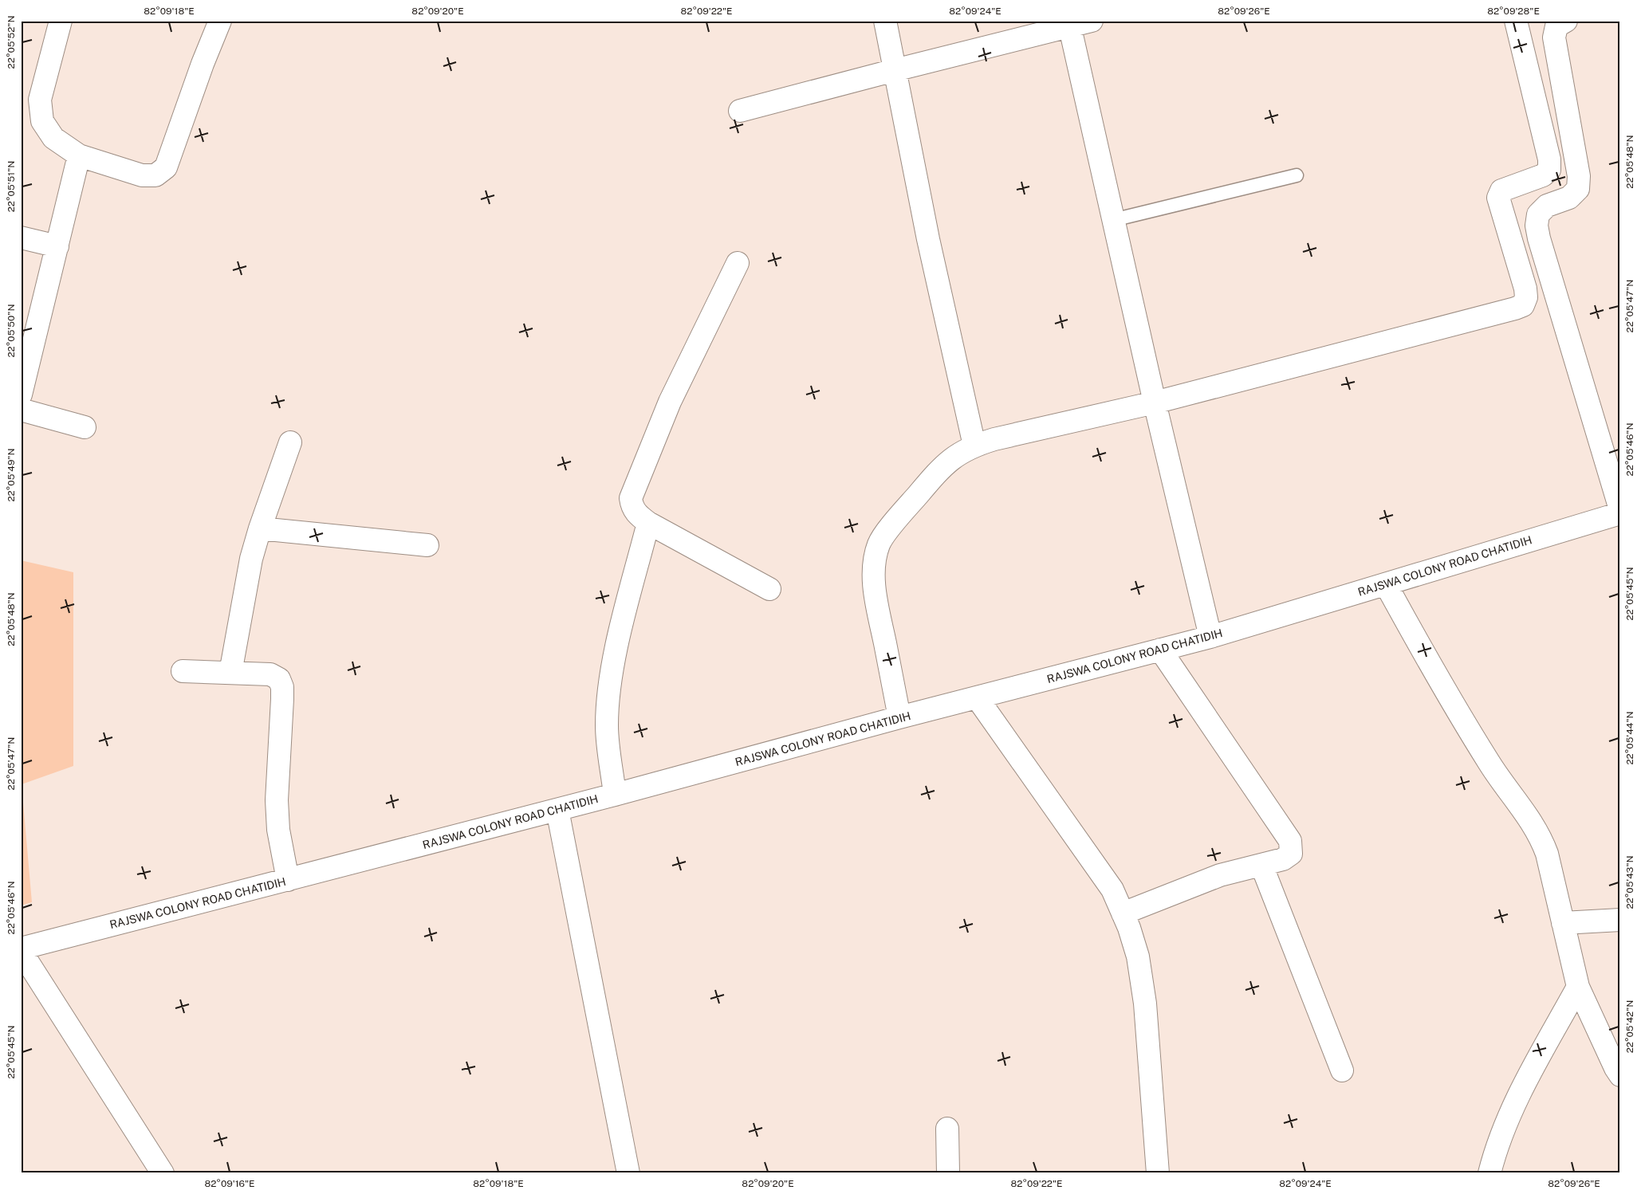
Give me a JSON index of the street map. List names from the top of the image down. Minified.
{"streets":{"street":["RAJSWA COLONY ROAD CHATIDIH"]},"coordinates":["82°09'18\"E","82°09'20\"E","82°09'22\"E","82°09'24\"E","82°09'26\"E","82°09'28\"E","22°05'52\"N","22°05'48\"N","22°05'51\"N","22°05'47\"N","22°05'50\"N","22°05'46\"N","22°05'49\"N","22°05'45\"N","22°05'44\"N","22°05'43\"N","22°05'42\"N","82°09'16\"E"]}
